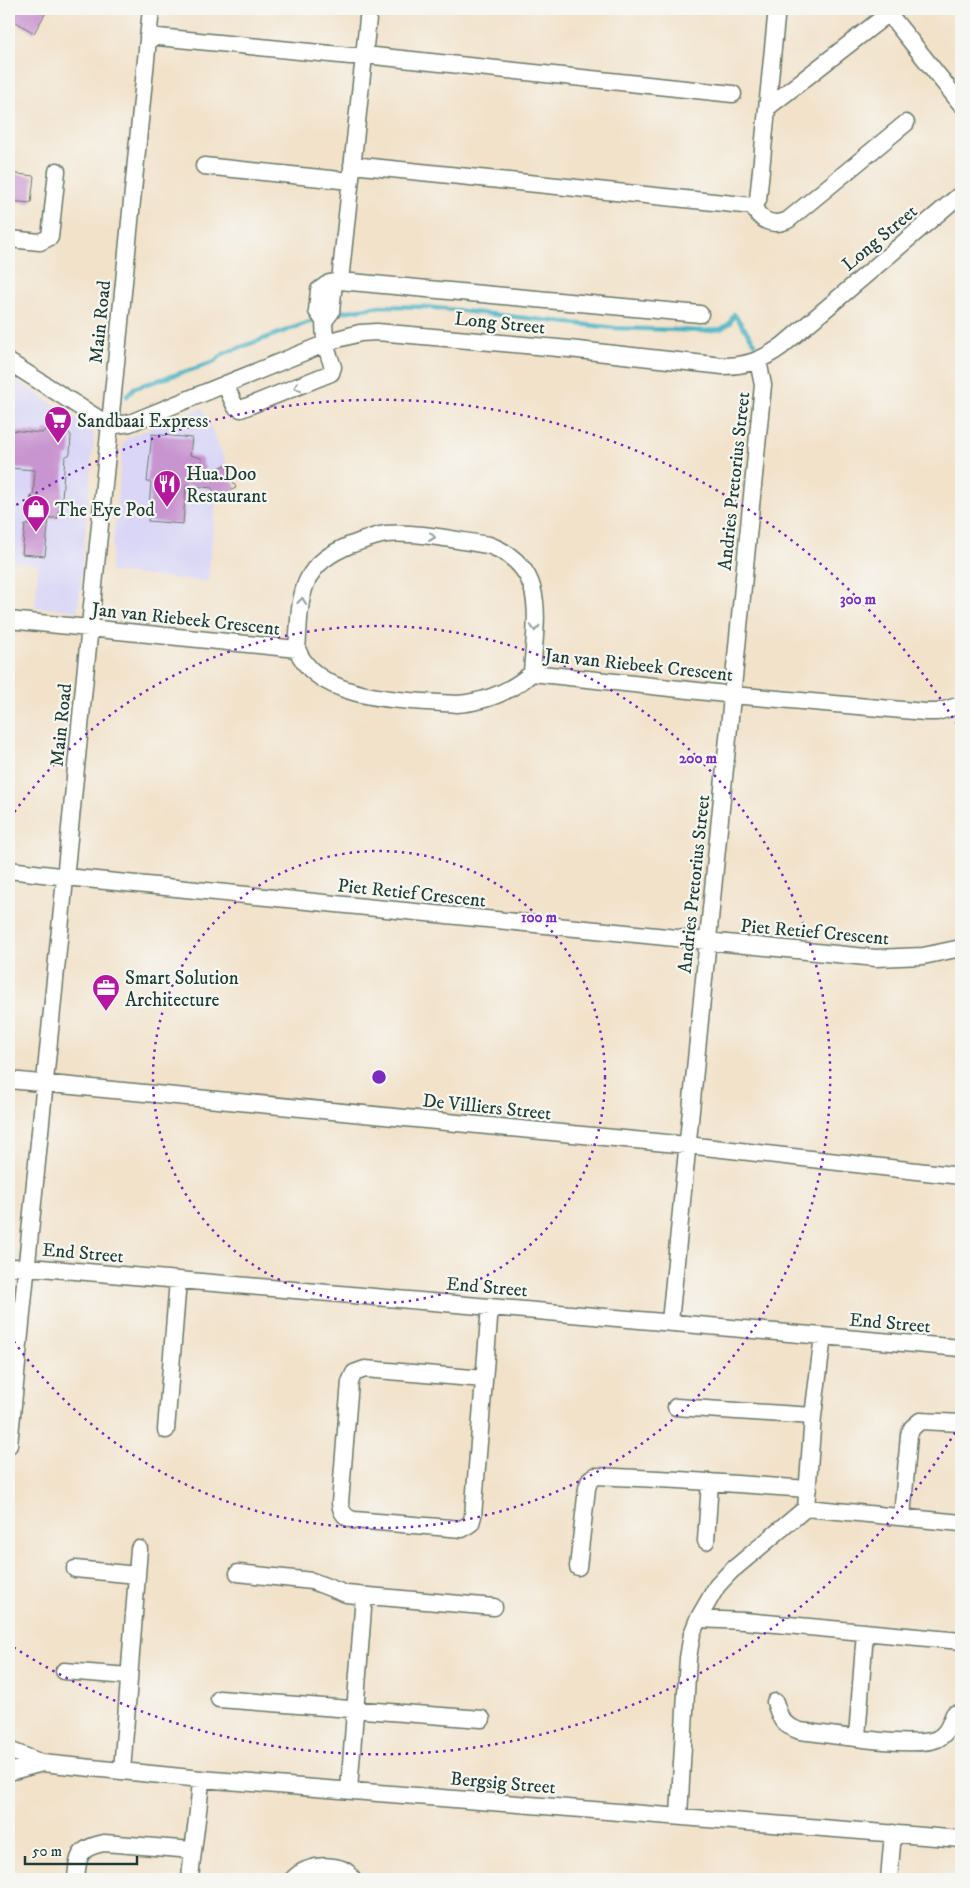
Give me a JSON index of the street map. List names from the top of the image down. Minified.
{"streets":{"street":["Long Street","Main Road","Andries Pretorius Street","Jan van Riebeek Crescent","Piet Retief Crescent","De Villiers Street","End Street","Bergsig Street"]},"crossings":[["Long Street","Main Road"],["Long Street","Andries Pretorius Street"],["Main Road","Jan van Riebeek Crescent"],["Main Road","Piet Retief Crescent"],["Main Road","De Villiers Street"],["Main Road","End Street"],["Andries Pretorius Street","Jan van Riebeek Crescent"],["Andries Pretorius Street","Piet Retief Crescent"],["Andries Pretorius Street","De Villiers Street"],["Andries Pretorius Street","End Street"]],"places":{"supermarket":["Sandbaai Express"],"restaurant":["Hua.Doo Restaurant"],"shop":["The Eye Pod"],"office":["Smart Solution Architecture"]},"scale_bar":"50 m","rings":["300 m","200 m","100 m"]}
